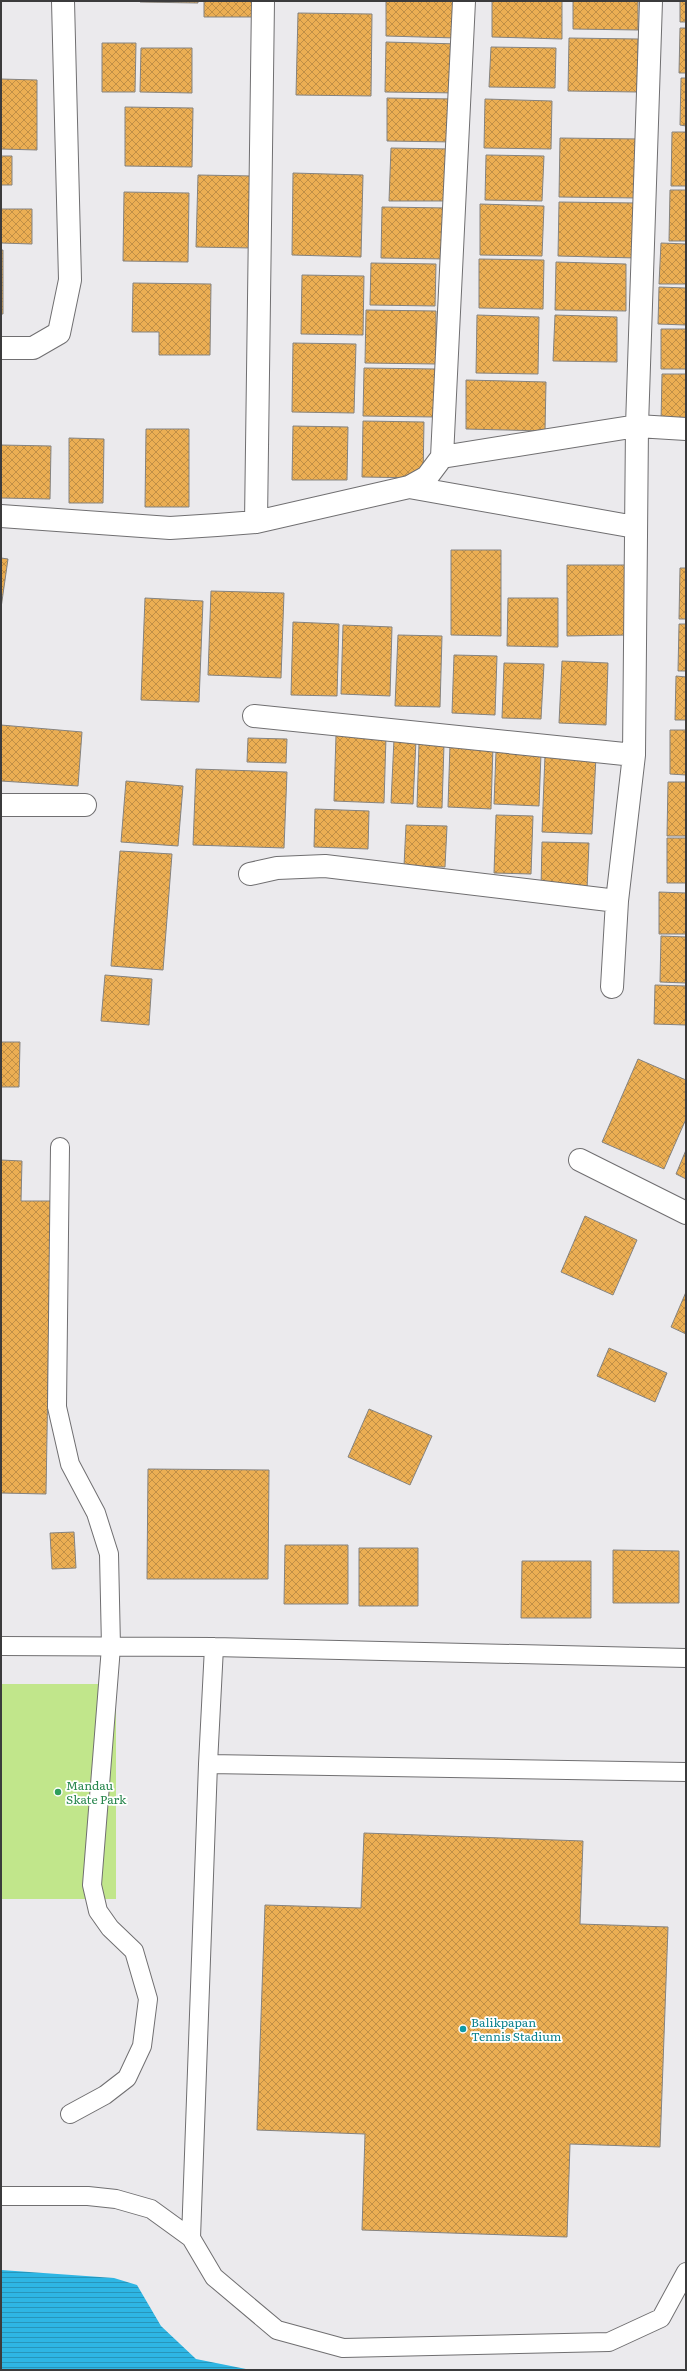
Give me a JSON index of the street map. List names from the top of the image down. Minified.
{"places":["Mandau Skate Park","Balikpapan Tennis Stadium"]}
